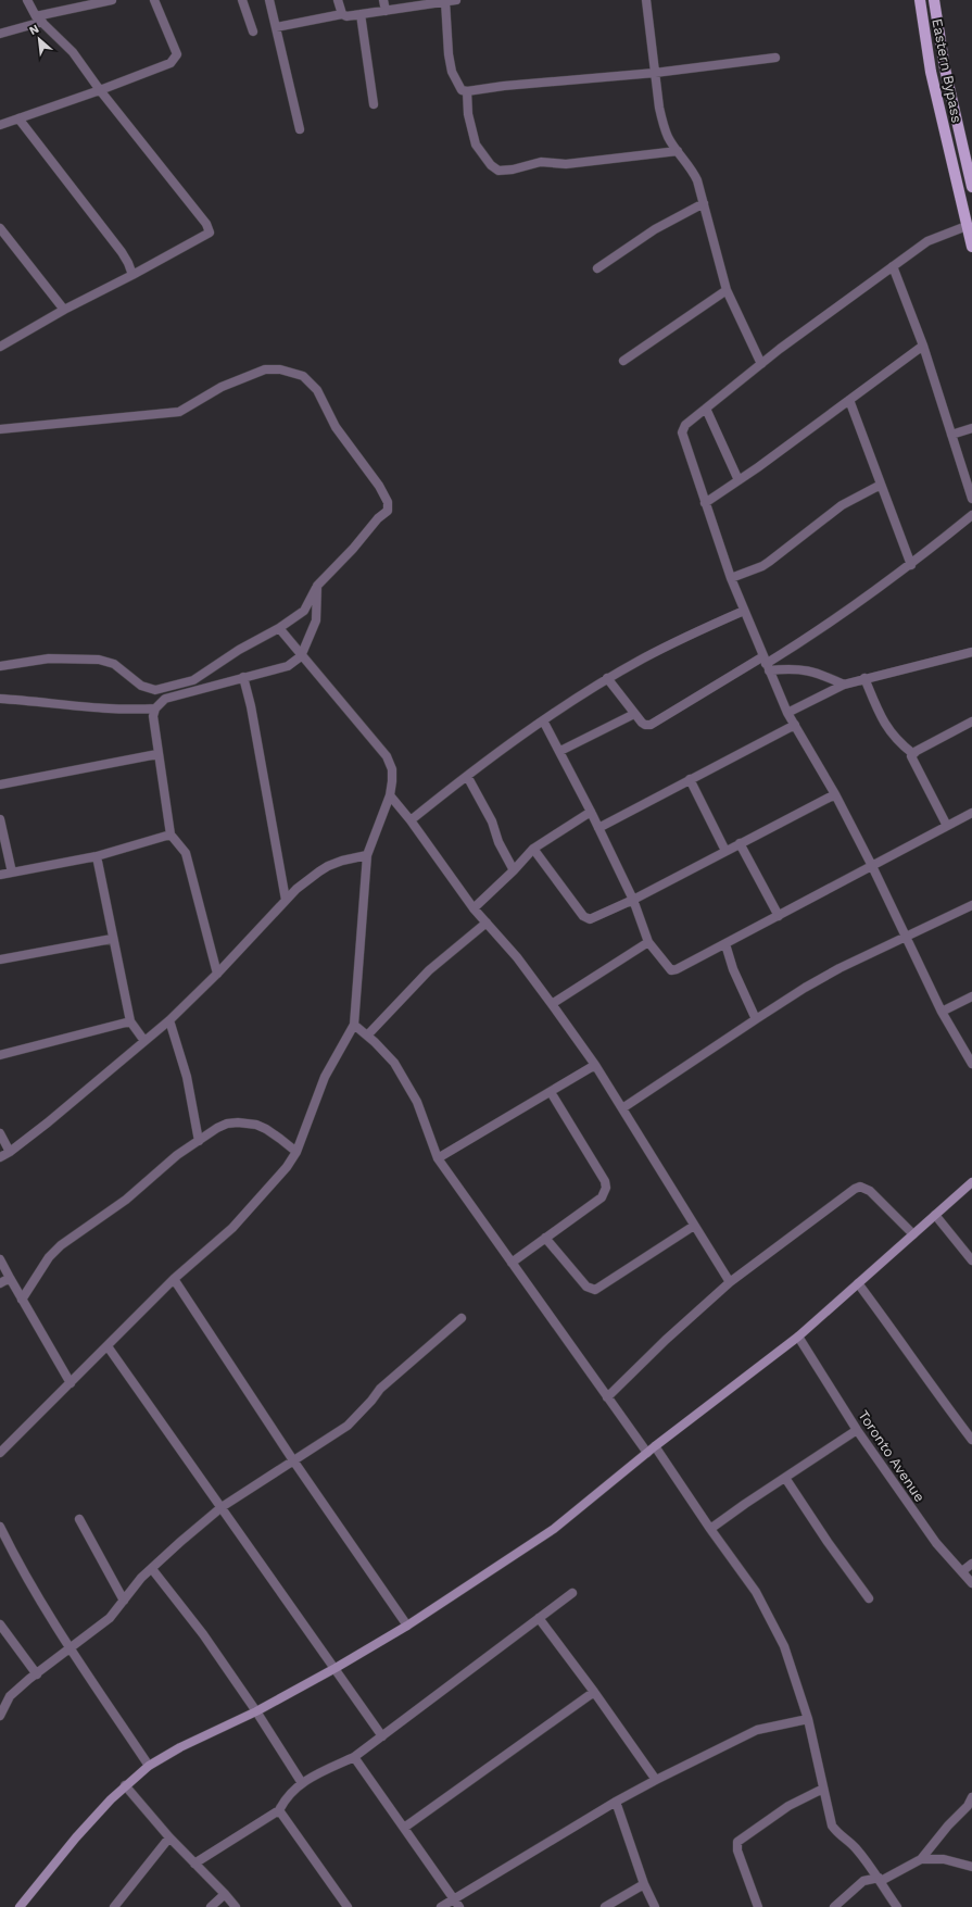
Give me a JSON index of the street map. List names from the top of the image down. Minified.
{"streets":{"main road":["Eastern Bypass"],"street":["Toronto Avenue"]},"north":"top left"}
